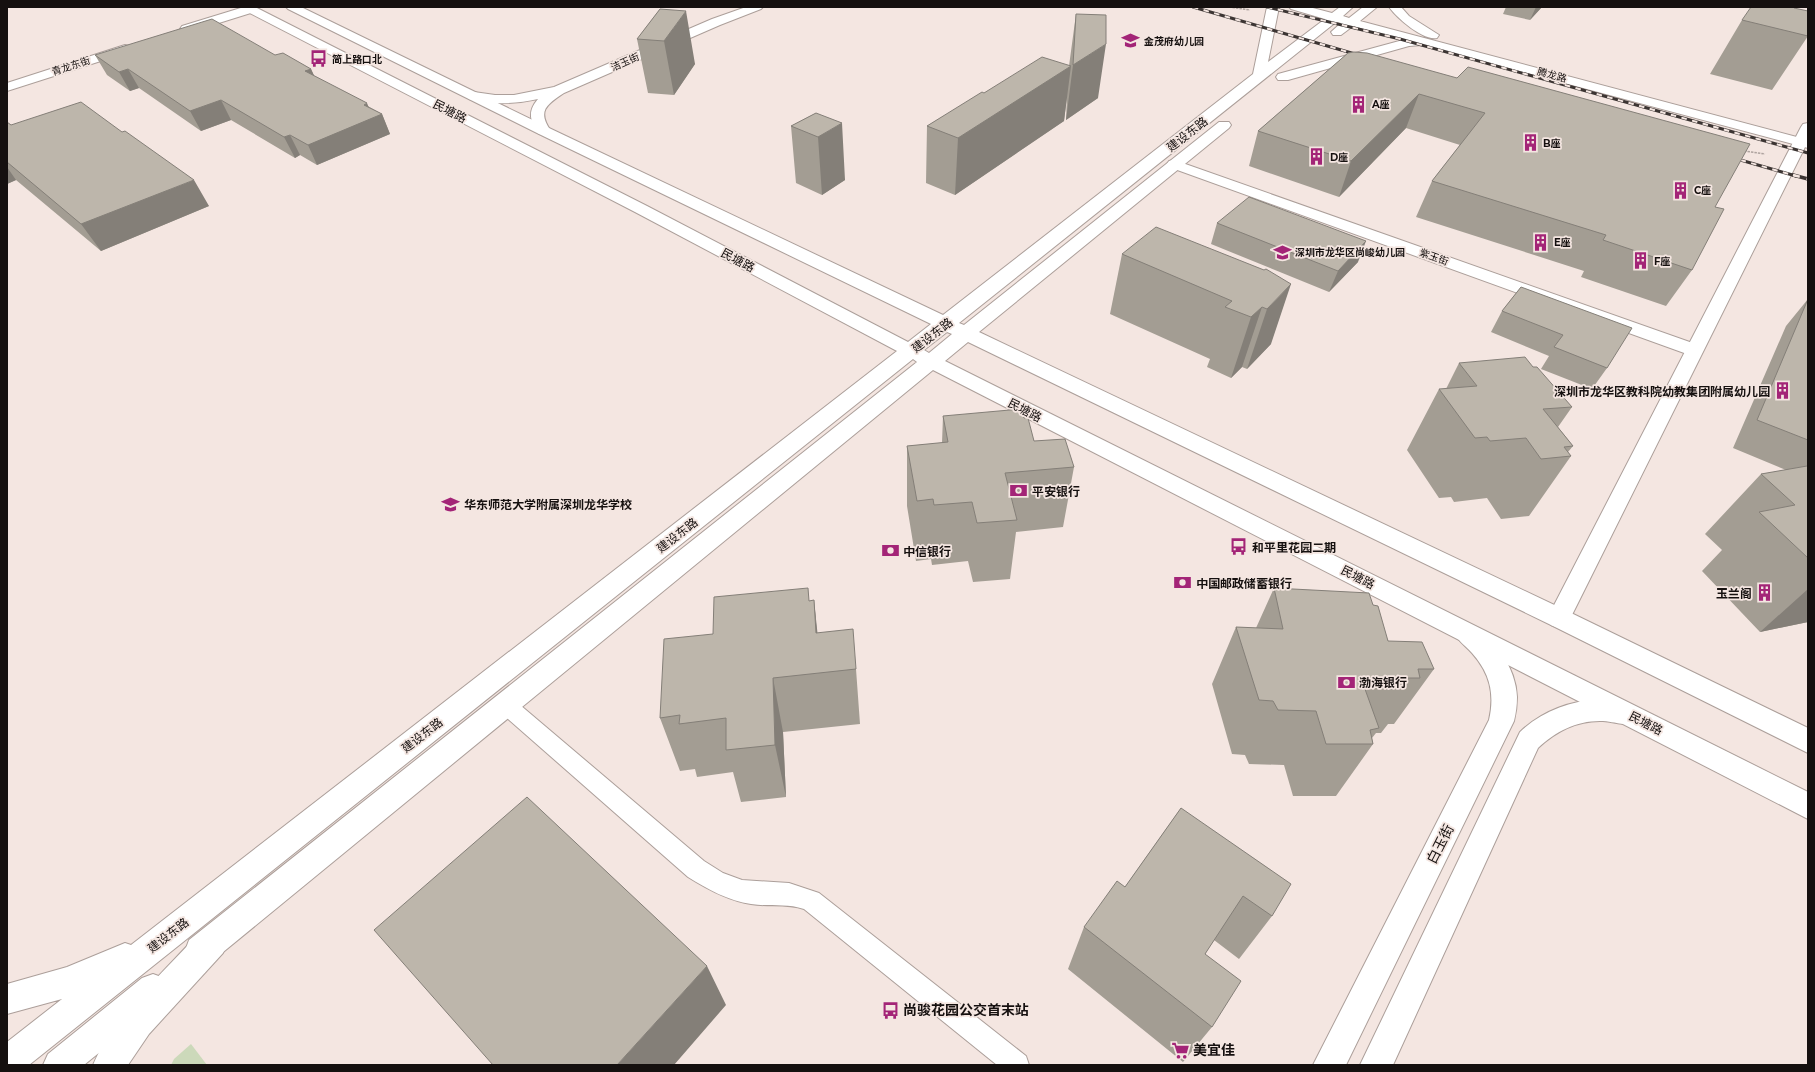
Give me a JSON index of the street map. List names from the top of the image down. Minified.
{"streets":{"main road":["洁玉街","青龙东街","腾龙路","民塘路","建设东路","紫玉街","白玉街"]},"crossings":[["腾龙路","建设东路"],["民塘路","建设东路"],["民塘路","白玉街"],["建设东路","紫玉街"]],"places":{"school or university":["金茂府幼儿园","深圳市龙华区尚峻幼儿园","华东师范大学附属深圳龙华学校"],"bus stop":["简上路口北","和平里花园二期","尚骏花园公交首末站"],"building":["A座","B座","D座","C座","E座","F座","深圳市龙华区教科院幼教集团附属幼儿园","玉兰阁"],"bank":["平安银行","中信银行","中国邮政储蓄银行","渤海银行"],"supermarket":["美宜佳"]}}
